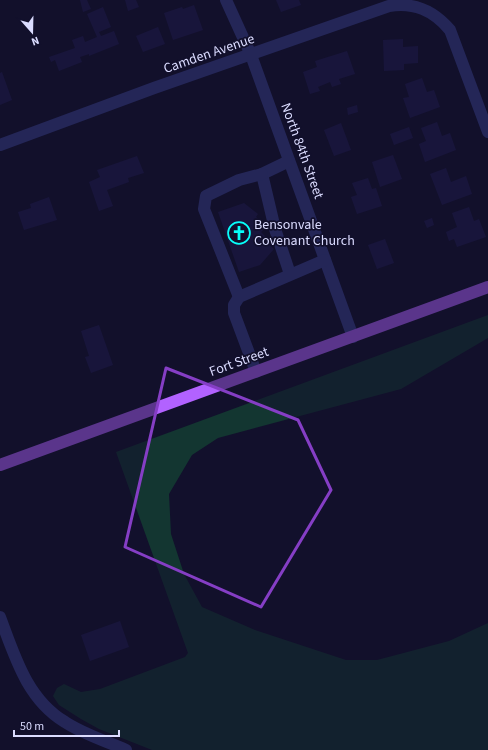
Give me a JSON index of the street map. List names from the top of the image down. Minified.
{"streets":{"main road":["Fort Street"],"street":["Camden Avenue","North 84th Street"]},"crossings":[["Camden Avenue","North 84th Street"],["North 84th Street","Fort Street"]],"places":{"church":["Bensonvale Covenant Church"]},"scale_bar":"50 m","north":"bottom"}
